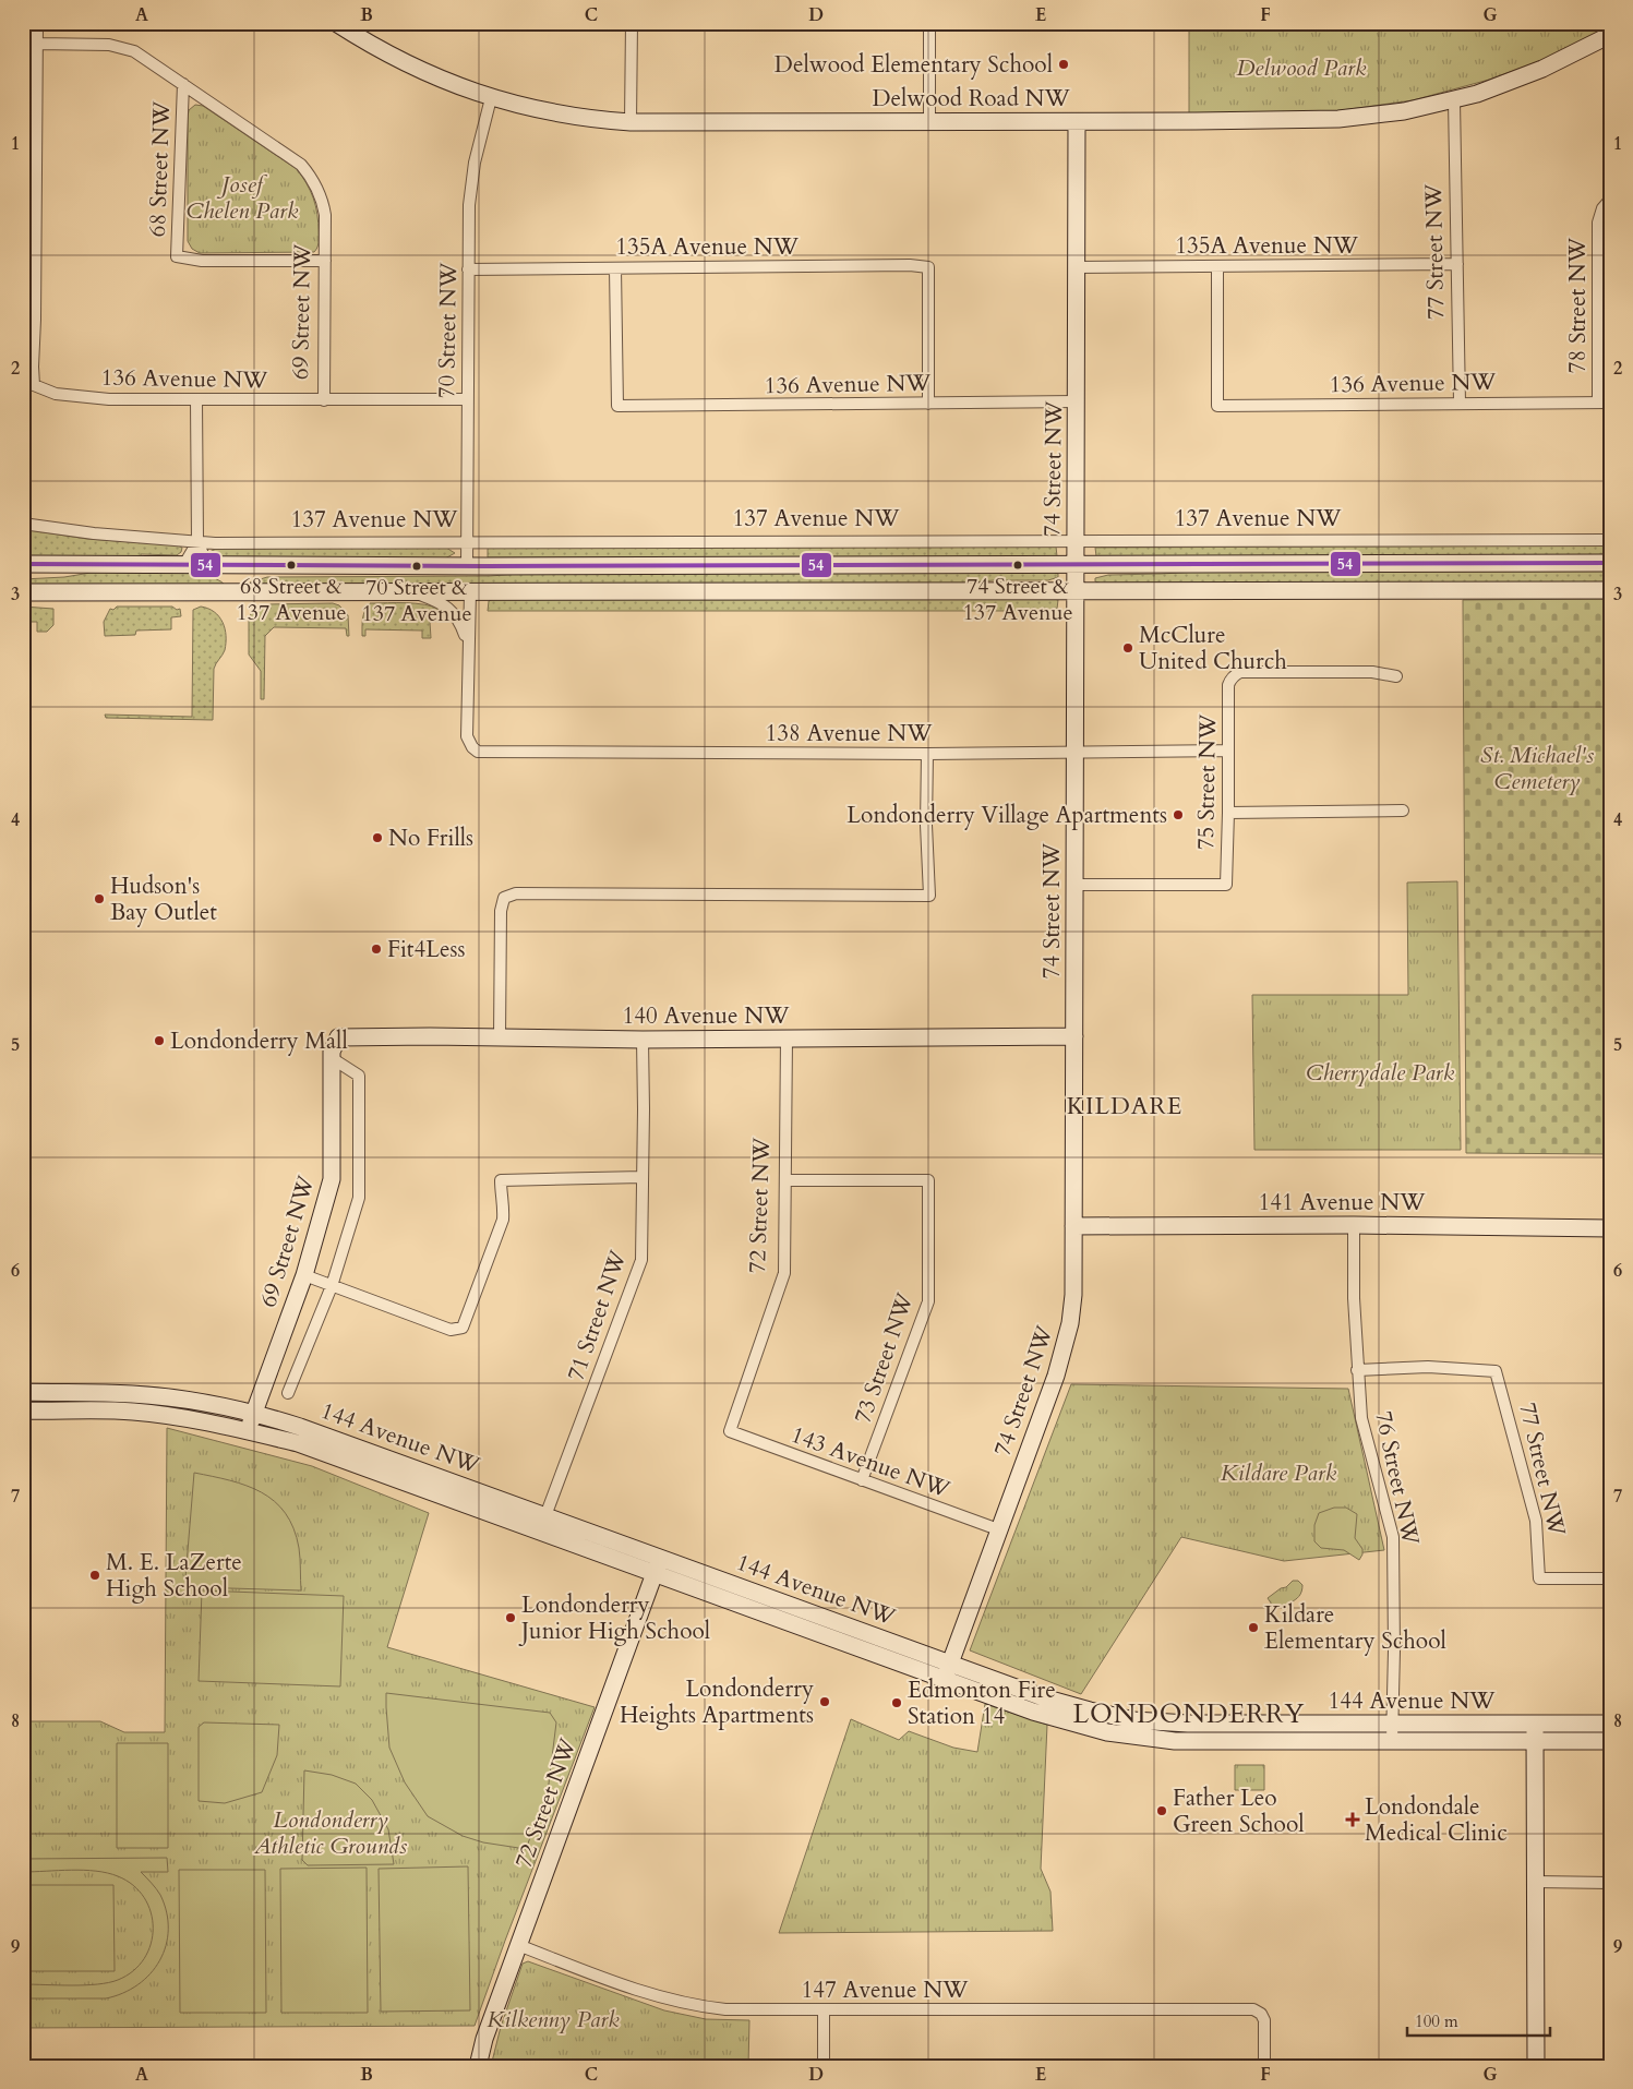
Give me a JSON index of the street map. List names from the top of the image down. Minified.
{"streets":{"street":["Delwood Road NW","68 Street NW","135A Avenue NW","77 Street NW","78 Street NW","69 Street NW","70 Street NW","136 Avenue NW","74 Street NW","137 Avenue NW","138 Avenue NW","75 Street NW","140 Avenue NW","141 Avenue NW","72 Street NW","71 Street NW","73 Street NW","144 Avenue NW","143 Avenue NW","76 Street NW","147 Avenue NW"]},"crossings":[["Delwood Road NW","77 Street NW"],["Delwood Road NW","70 Street NW"],["Delwood Road NW","74 Street NW"],["68 Street NW","69 Street NW"],["135A Avenue NW","77 Street NW"],["135A Avenue NW","70 Street NW"],["135A Avenue NW","136 Avenue NW"],["135A Avenue NW","74 Street NW"],["77 Street NW","136 Avenue NW"],["77 Street NW","76 Street NW"],["78 Street NW","136 Avenue NW"],["69 Street NW","136 Avenue NW"],["69 Street NW","140 Avenue NW"],["69 Street NW","144 Avenue NW"],["70 Street NW","136 Avenue NW"],["70 Street NW","137 Avenue NW"],["136 Avenue NW","74 Street NW"],["74 Street NW","137 Avenue NW"],["74 Street NW","138 Avenue NW"],["74 Street NW","75 Street NW"],["74 Street NW","140 Avenue NW"],["74 Street NW","141 Avenue NW"],["74 Street NW","144 Avenue NW"],["74 Street NW","143 Avenue NW"],["138 Avenue NW","75 Street NW"],["140 Avenue NW","72 Street NW"],["140 Avenue NW","71 Street NW"],["141 Avenue NW","76 Street NW"],["72 Street NW","73 Street NW"],["72 Street NW","144 Avenue NW"],["72 Street NW","143 Avenue NW"],["72 Street NW","147 Avenue NW"],["71 Street NW","144 Avenue NW"],["73 Street NW","143 Avenue NW"],["144 Avenue NW","76 Street NW"]],"districts":["KILDARE","LONDONDERRY"],"parks":["Delwood Park","Josef Chelen Park","St. Michael's Cemetery","Cherrydale Park","Kildare Park","Londonderry Athletic Grounds","Kilkenny Park"],"places":{"other":["Delwood Elementary School","68 Street & 137 Avenue","74 Street & 137 Avenue","70 Street & 137 Avenue","McClure United Church","Londonderry Village Apartments","No Frills","Hudson's Bay Outlet","Fit4Less","Londonderry Mall","M. E. LaZerte High School","Londonderry Junior High School","Kildare Elementary School","Londonderry Heights Apartments","Edmonton Fire Station 14","Father Leo Green School"],"health":["Londondale Medical Clinic"]},"lines":["transit line 54"],"scale_bar":"100 m","grid":{"columns":["A","B","C","D","E","F","G"],"rows":["1","2","3","4","5","6","7","8","9"]}}
